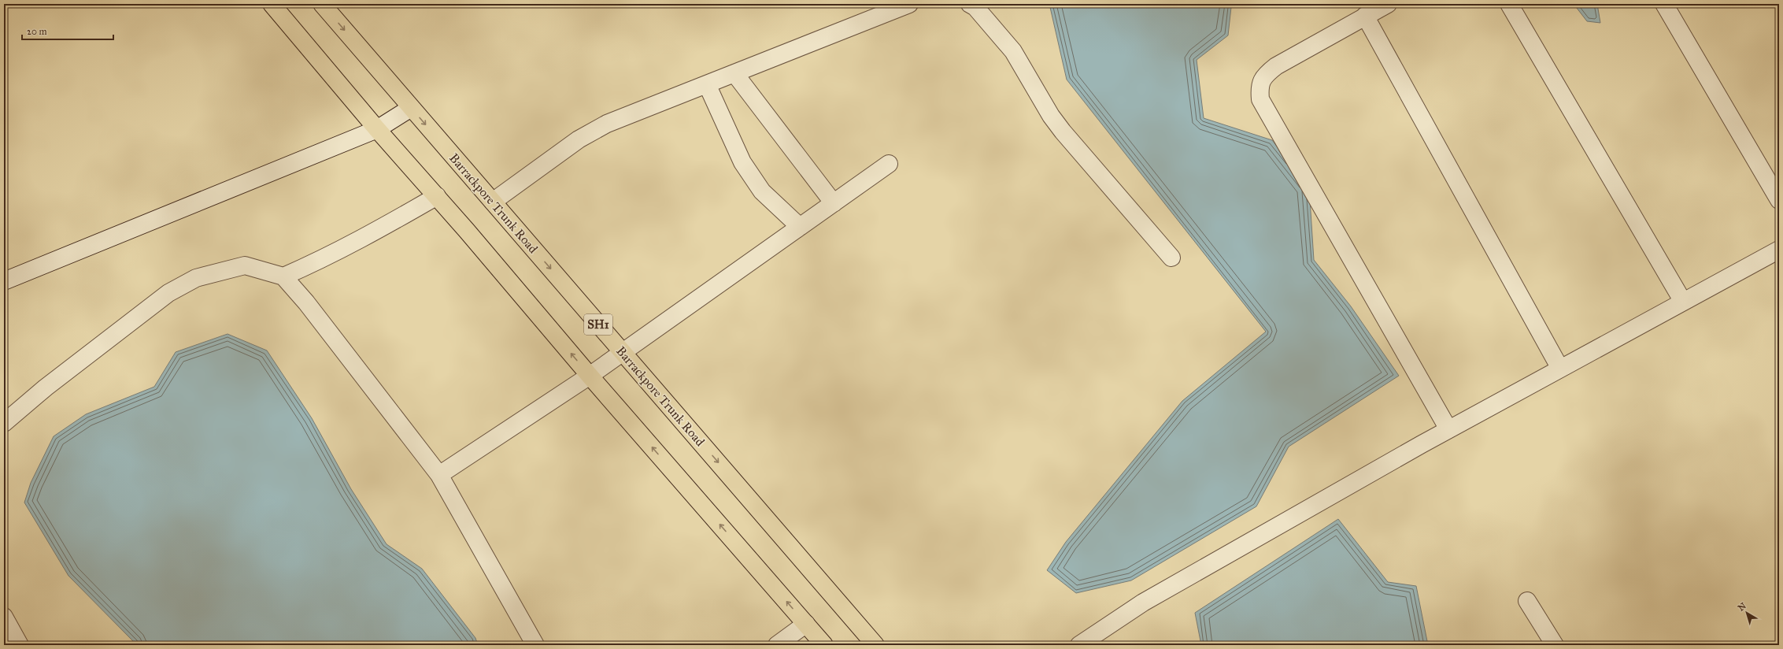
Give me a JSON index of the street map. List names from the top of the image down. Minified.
{"streets":{"main road":["Barrackpore Trunk Road","SH1"]},"scale_bar":"20 m","north":"top left"}
